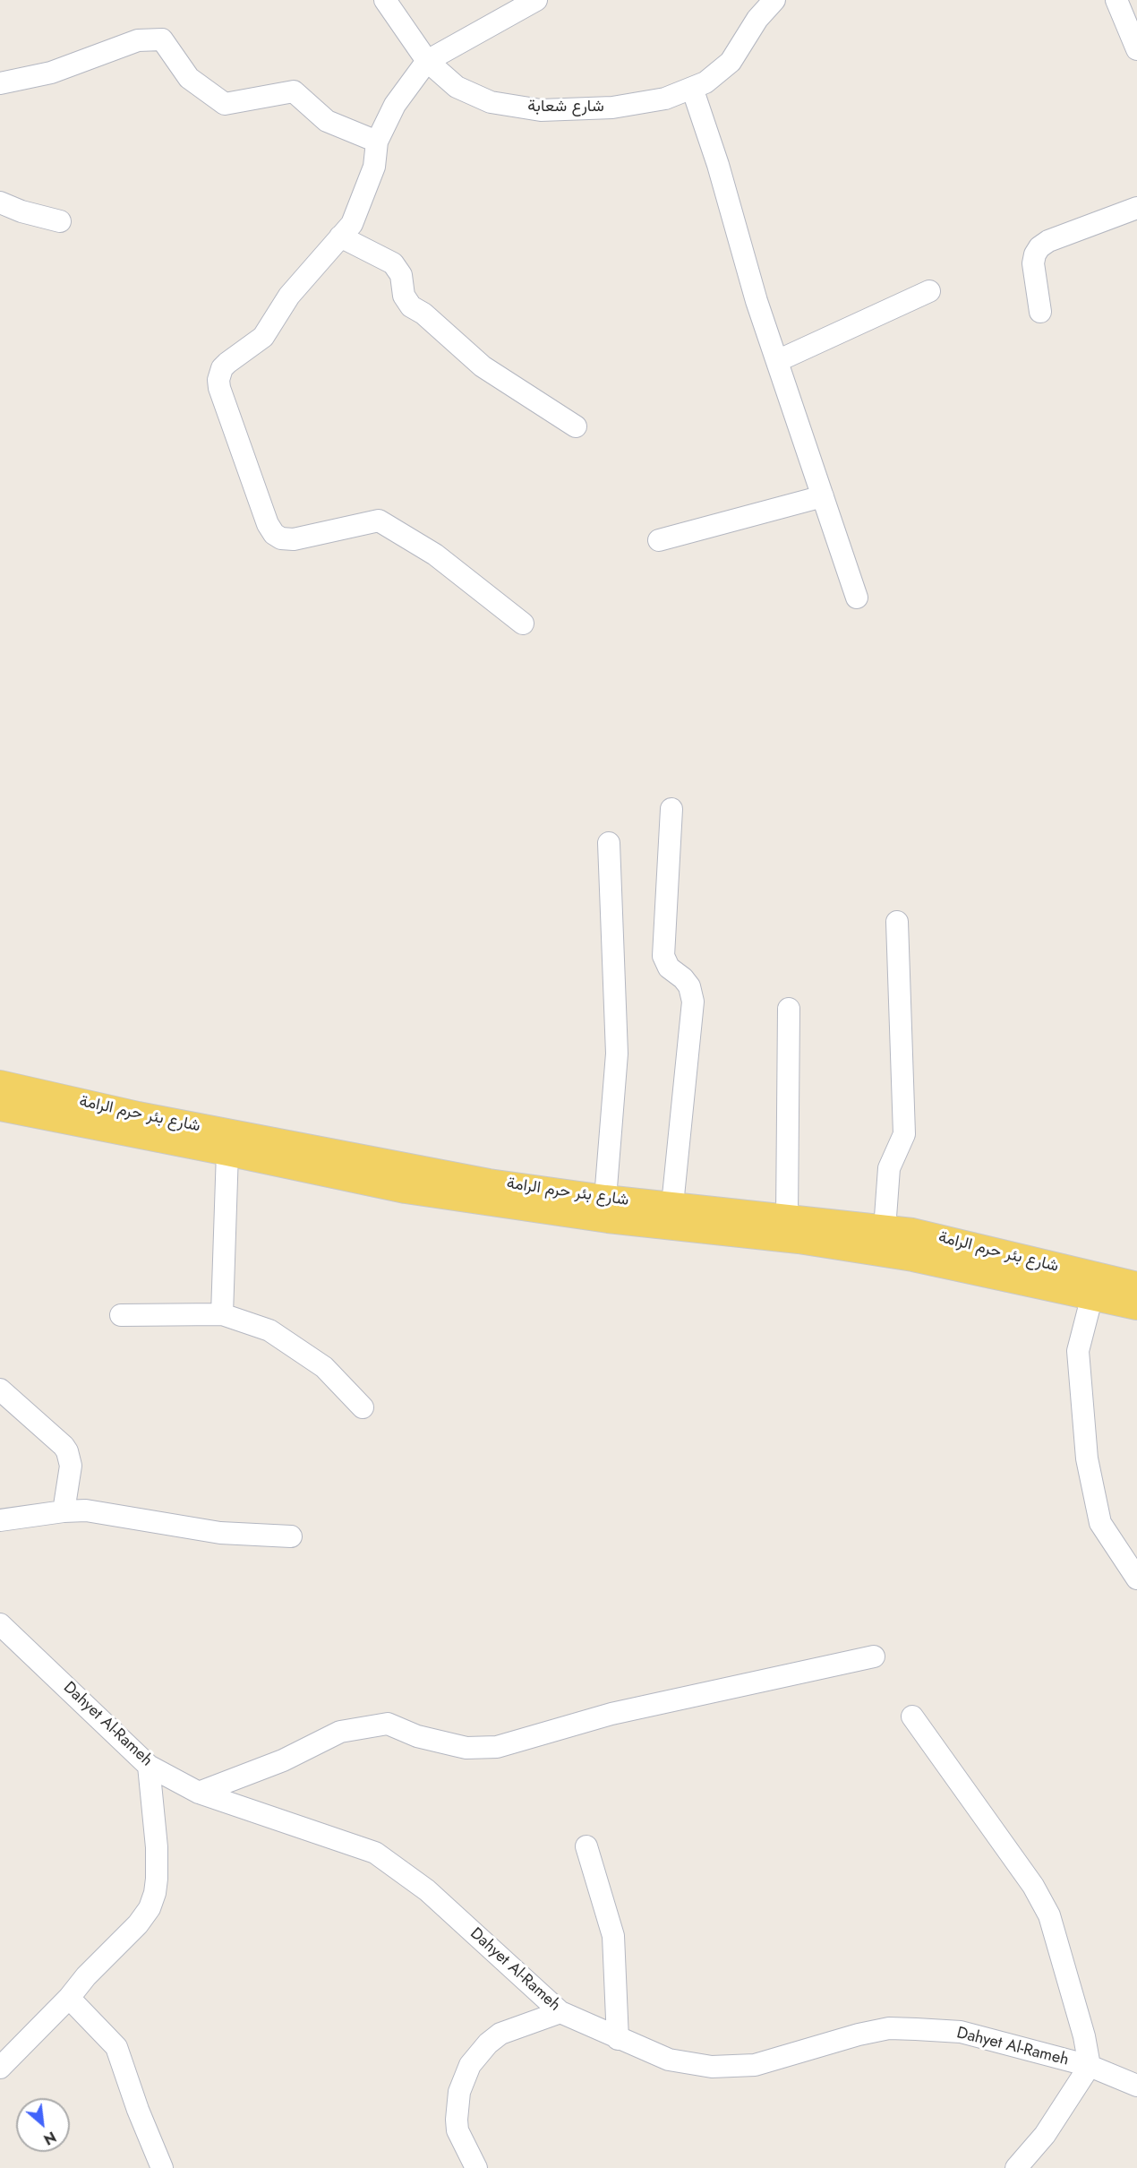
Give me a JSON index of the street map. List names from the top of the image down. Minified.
{"streets":{"main road":["شارع بئر حرم الرامة"],"street":["شارع شعابة","Dahyet Al-Rameh"]},"north":"bottom right"}
